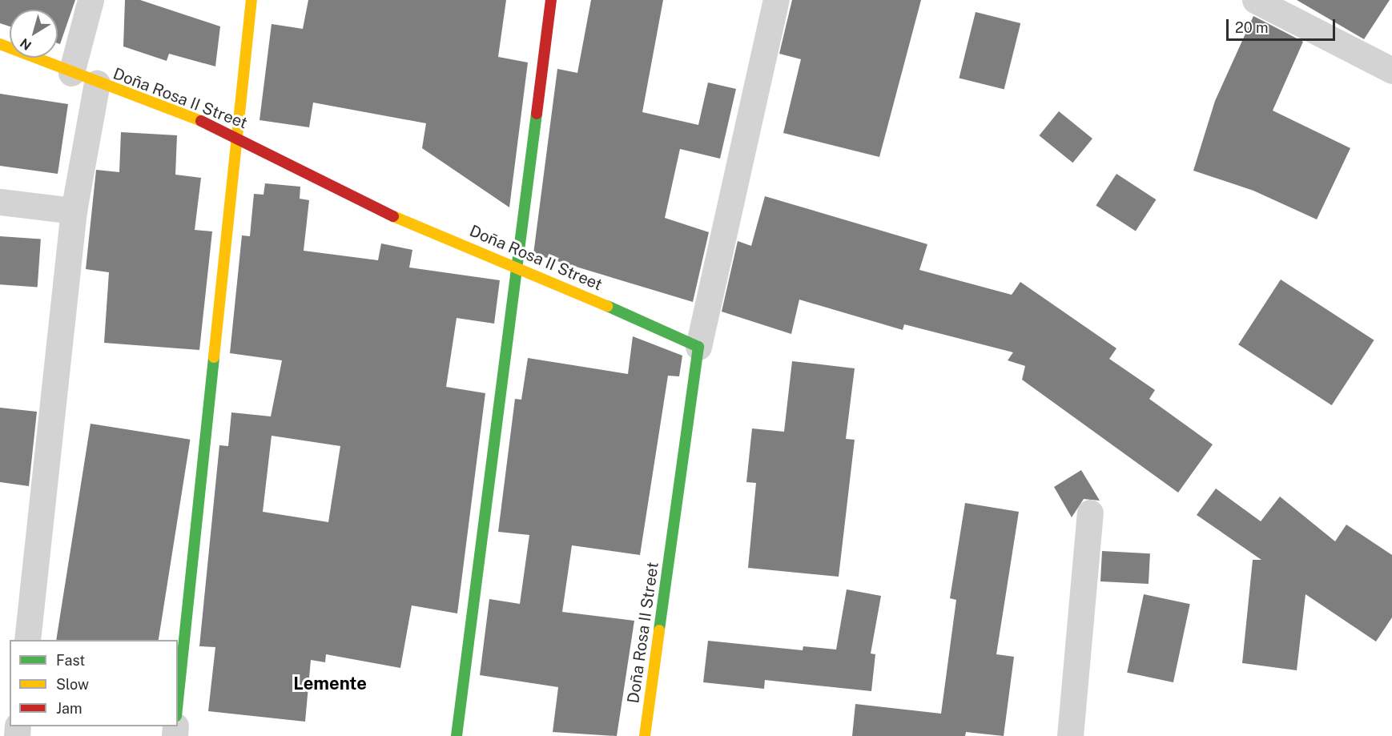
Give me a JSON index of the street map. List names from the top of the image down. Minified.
{"streets":{"street":["Doña Rosa II Street"]},"districts":["Lemente"],"legend":["Fast","Slow","Jam"],"scale_bar":"20 m","north":"bottom left"}
